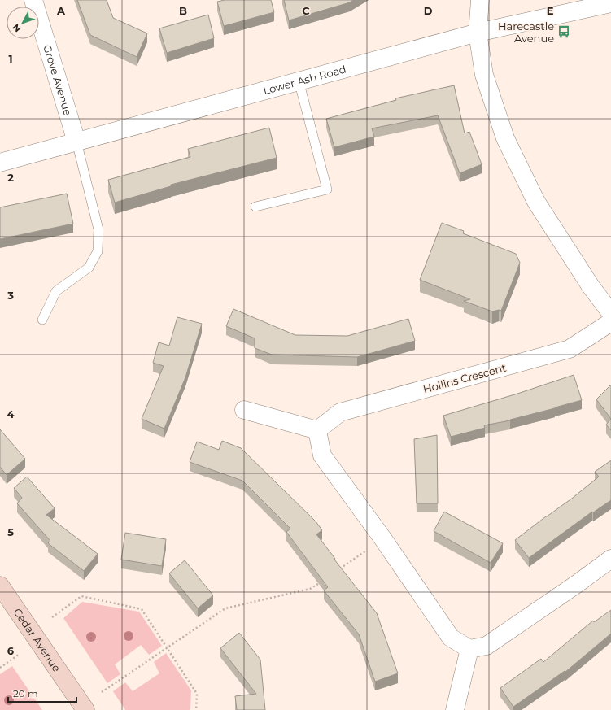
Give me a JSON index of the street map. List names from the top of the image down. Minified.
{"streets":{"main road":["Cedar Avenue"],"street":["Lower Ash Road","Grove Avenue","Hollins Crescent"]},"crossings":[["Lower Ash Road","Grove Avenue"]],"places":{"bus stop":["Harecastle Avenue"]},"scale_bar":"20 m","north":"bottom left","grid":{"columns":["A","B","C","D","E"],"rows":["1","2","3","4","5","6"]}}
